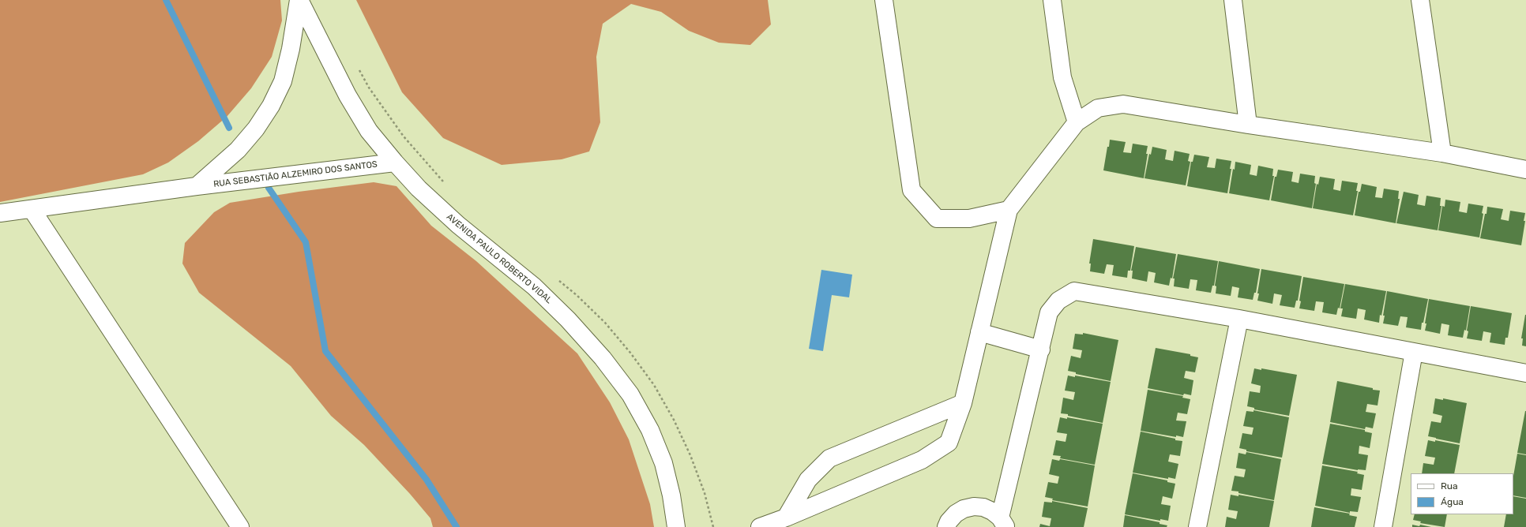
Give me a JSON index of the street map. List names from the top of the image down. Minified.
{"streets":{"street":["RUA SEBASTIÃO ALZEMIRO DOS SANTOS","AVENIDA PAULO ROBERTO VIDAL"]},"crossings":[["RUA SEBASTIÃO ALZEMIRO DOS SANTOS","AVENIDA PAULO ROBERTO VIDAL"]],"legend":["Rua","Água"]}
